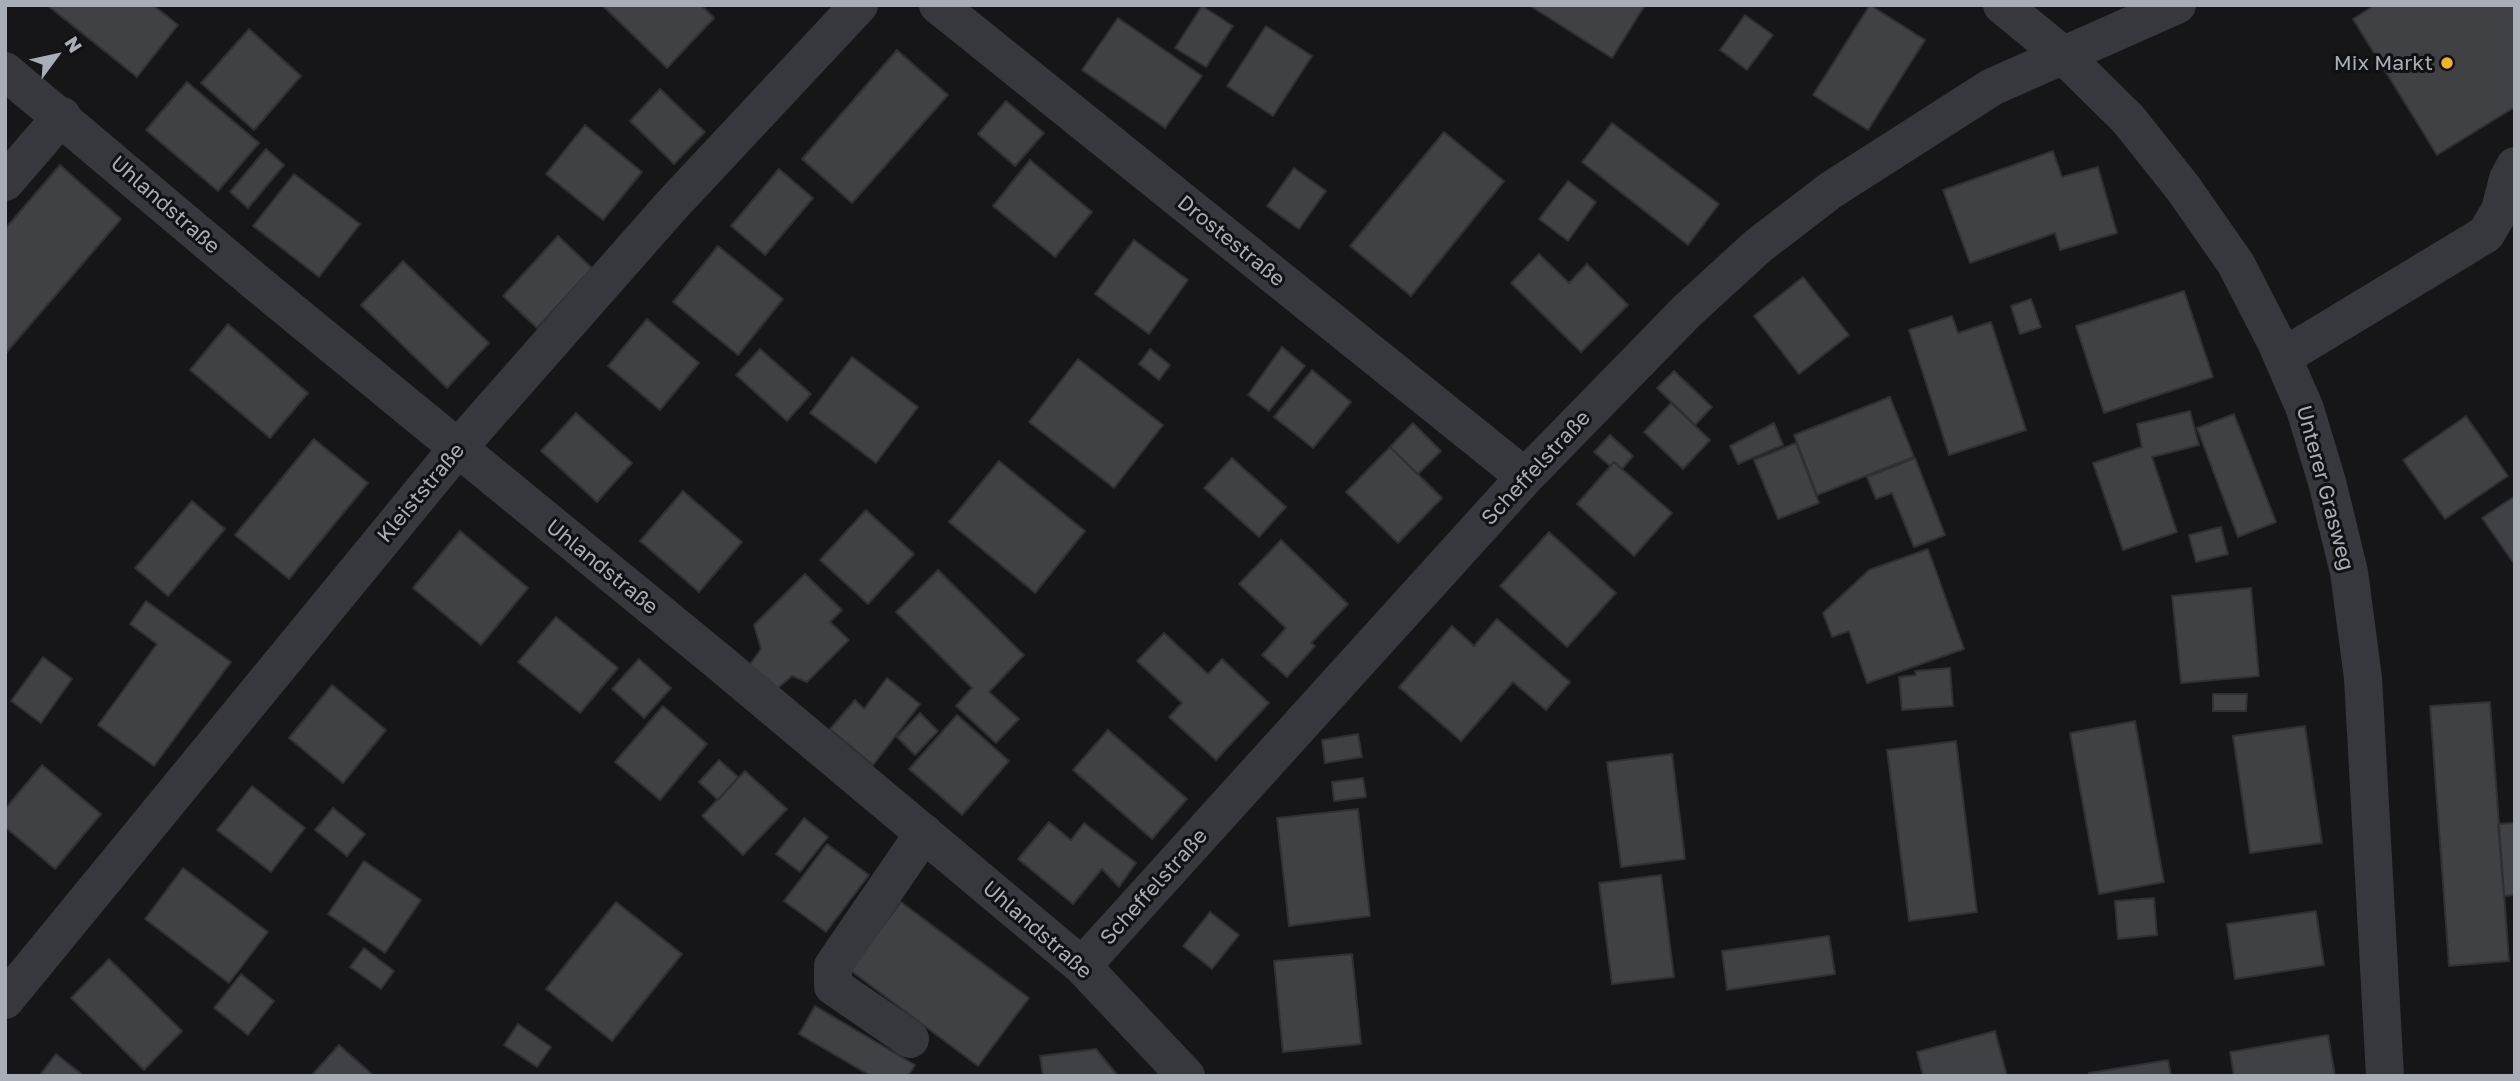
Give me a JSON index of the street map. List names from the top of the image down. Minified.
{"streets":{"street":["Uhlandstraße","Drostestraße","Scheffelstraße","Unterer Grasweg","Kleiststraße"]},"crossings":[["Uhlandstraße","Scheffelstraße"],["Uhlandstraße","Kleiststraße"],["Drostestraße","Scheffelstraße"],["Scheffelstraße","Unterer Grasweg"]],"places":["Mix Markt"],"north":"top right"}
